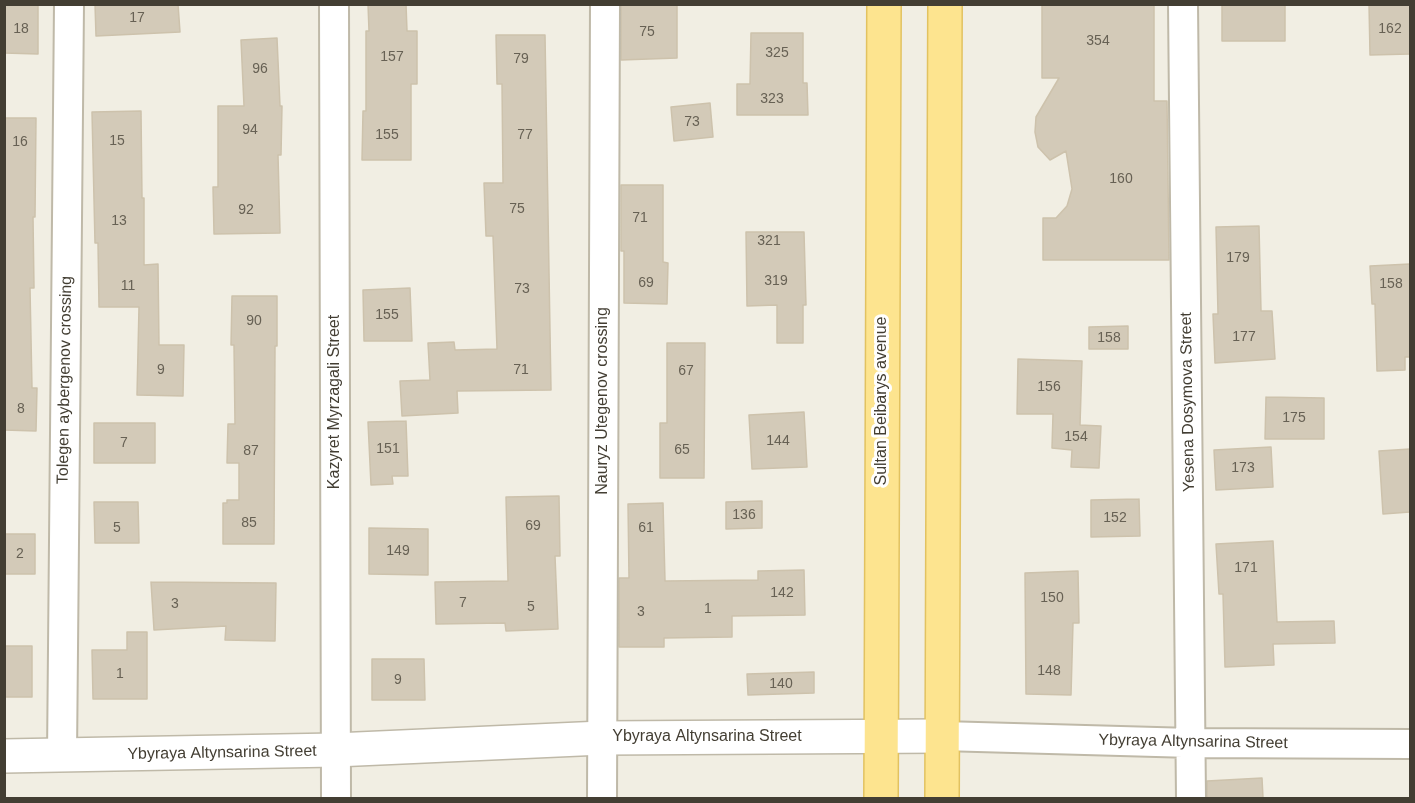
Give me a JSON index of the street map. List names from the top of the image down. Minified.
{"streets":{"main road":["Sultan Beibarys avenue"],"street":["Tolegen aybergenov crossing","Nauryz Utegenov crossing","Kazyret Myrzagali Street","Yesena Dosymova Street","Ybyraya Altynsarina Street"]},"crossings":[["Tolegen aybergenov crossing","Ybyraya Altynsarina Street"],["Nauryz Utegenov crossing","Ybyraya Altynsarina Street"],["Sultan Beibarys avenue","Ybyraya Altynsarina Street"],["Kazyret Myrzagali Street","Ybyraya Altynsarina Street"],["Yesena Dosymova Street","Ybyraya Altynsarina Street"]],"house_numbers":["17","18","162","75","354","325","157","79","96","323","73","94","155","77","15","16","160","75","92","71","13","321","179","319","69","158","11","73","155","90","177","158","9","71","67","156","8","175","154","144","7","151","65","87","173","136","152","85","69","5","61","149","2","171","142","150","7","3","5","1","3","148","1","9","140"]}
